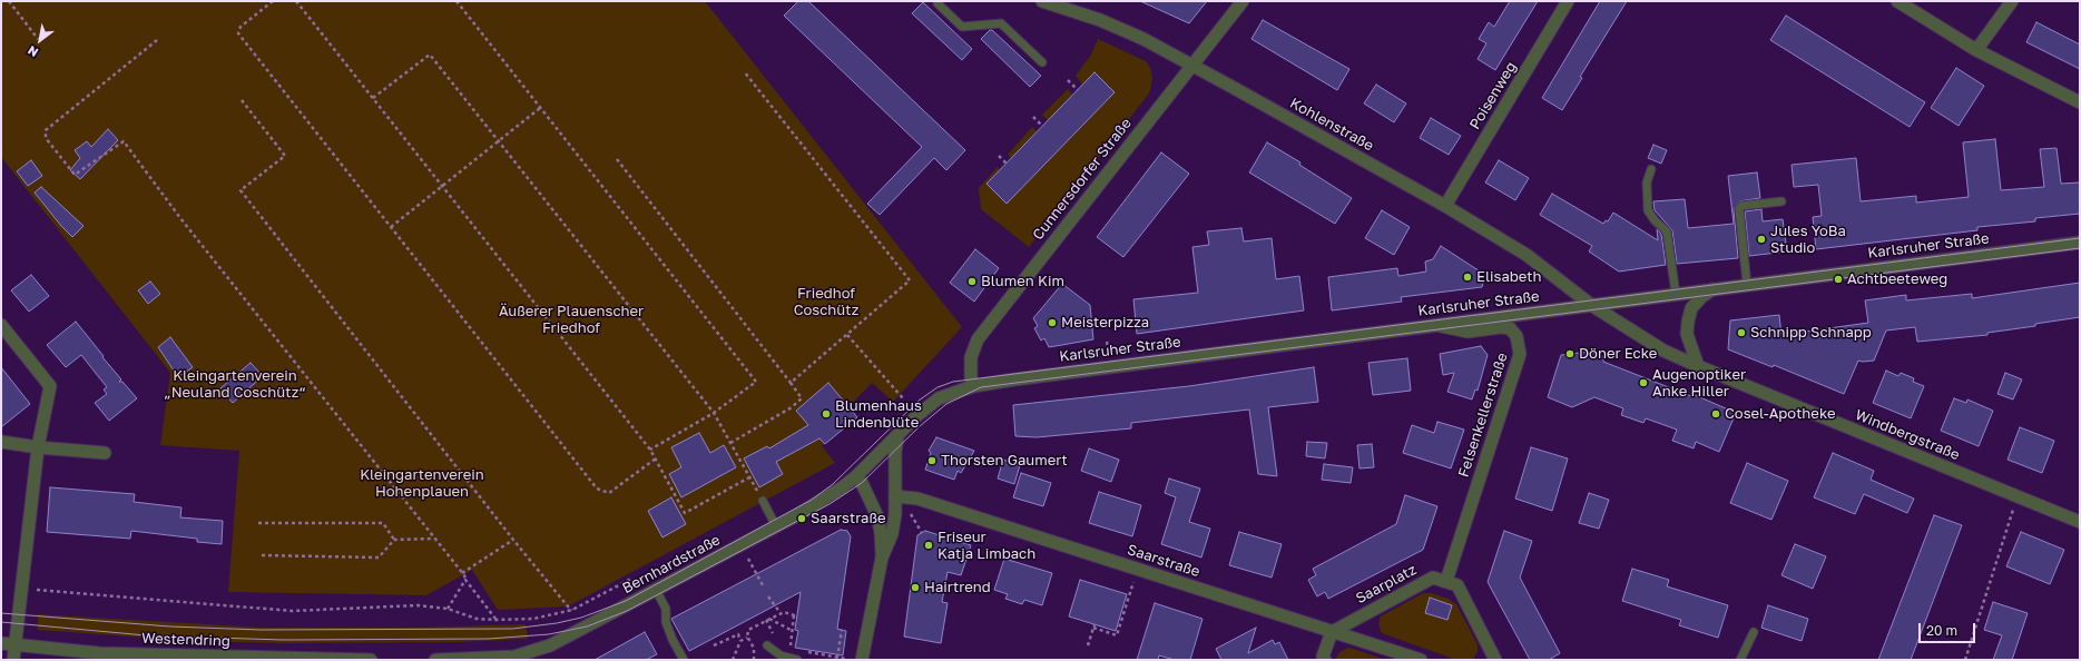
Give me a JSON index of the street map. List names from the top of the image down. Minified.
{"streets":{"street":["Poisenweg","Kohlenstraße","Cunnersdorfer Straße","Karlsruher Straße","Felsenkellerstraße","Windbergstraße","Saarstraße","Bernhardstraße","Saarplatz","Westendring"]},"crossings":[["Poisenweg","Kohlenstraße"],["Kohlenstraße","Cunnersdorfer Straße"],["Kohlenstraße","Karlsruher Straße"],["Kohlenstraße","Windbergstraße"],["Cunnersdorfer Straße","Karlsruher Straße"],["Karlsruher Straße","Felsenkellerstraße"],["Karlsruher Straße","Windbergstraße"],["Karlsruher Straße","Bernhardstraße"],["Felsenkellerstraße","Saarplatz"],["Saarstraße","Saarplatz"]],"parks":["Friedhof Coschütz","Äußerer Plauenscher Friedhof","Kleingartenverein „Neuland Coschütz“","Kleingartenverein Hohenplauen"],"places":["Jules YoBa Studio","Elisabeth","Achtbeeteweg","Blumen Kim","Meisterpizza","Schnipp Schnapp","Döner Ecke","Augenoptiker Anke Hiller","Blumenhaus Lindenblüte","Cosel-Apotheke","Thorsten Gaumert","Saarstraße","Friseur Katja Limbach","Hairtrend"],"scale_bar":"20 m","north":"bottom left"}
